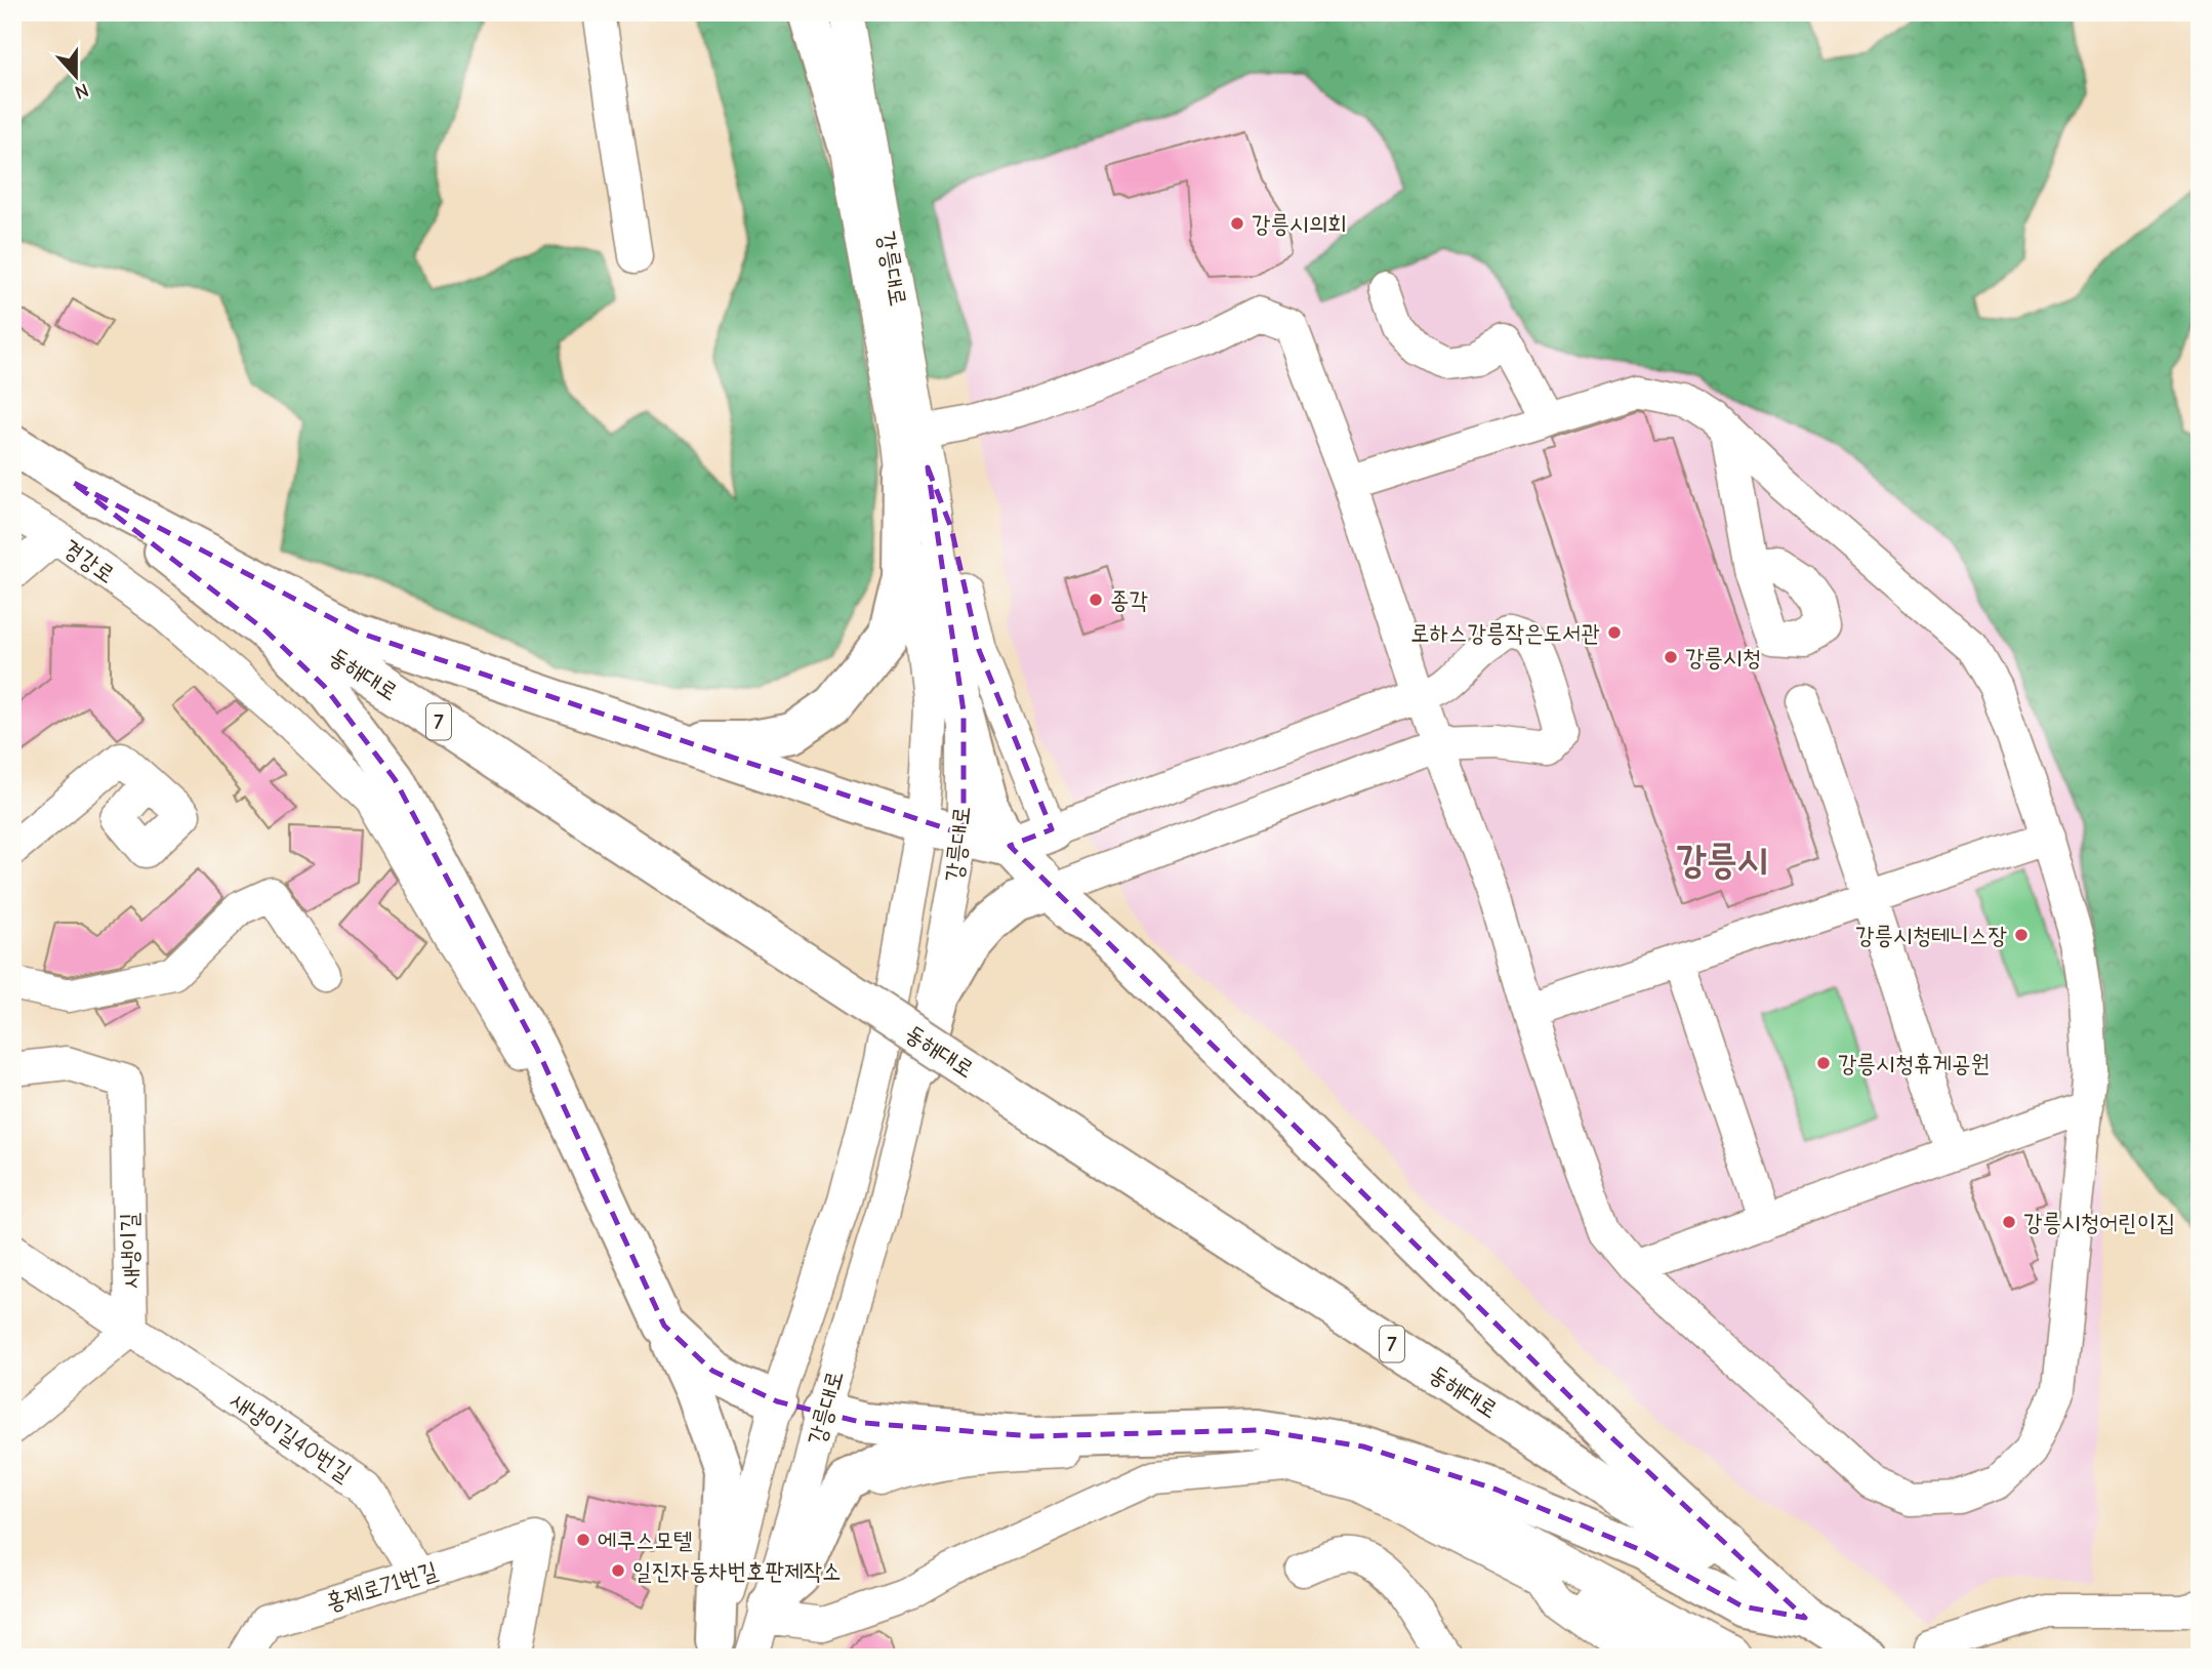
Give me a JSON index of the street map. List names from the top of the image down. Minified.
{"streets":{"main road":["동해대로","7"],"street":["강릉대로","경강로","새냉이길","새냉이길40번길","홍제로71번길"]},"crossings":[["새냉이길","새냉이길40번길"],["새냉이길40번길","홍제로71번길"]],"districts":["강릉시"],"places":["강릉시의회","종각","로하스강릉작은도서관","강릉시청","강릉시청테니스장","강릉시청휴게공원","강릉시청어린이집","에쿠스모텔","일진자동차번호판제작소"],"north":"bottom"}
